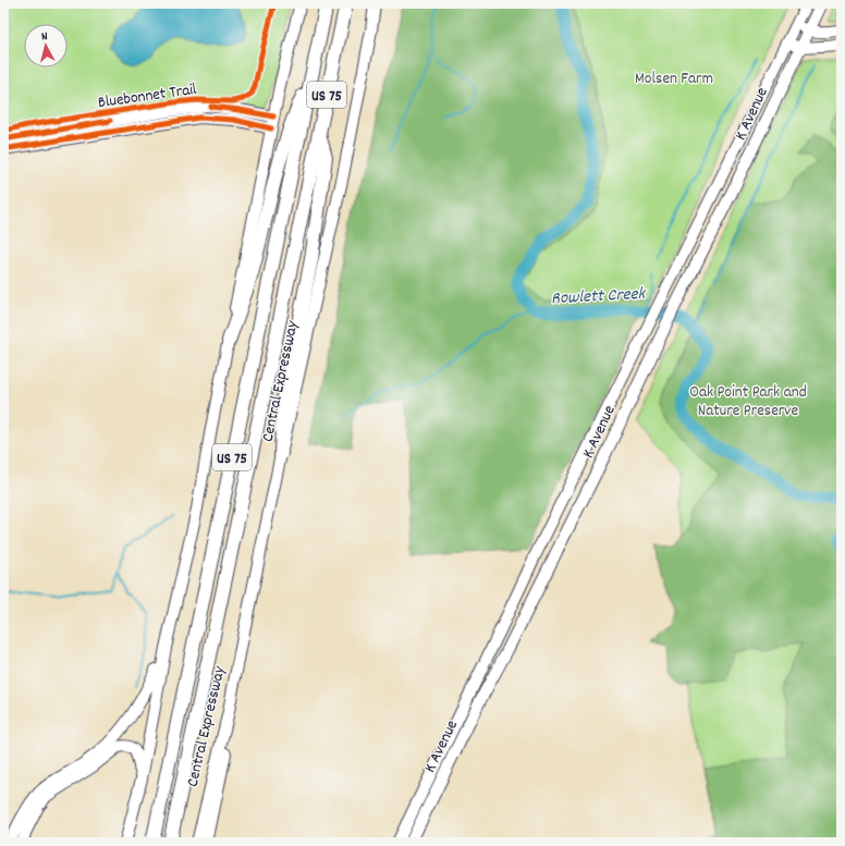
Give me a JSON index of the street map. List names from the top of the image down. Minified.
{"streets":{"highway":["US 75","Central Expressway"],"main road":["K Avenue"],"cycle path":["Bluebonnet Trail"]},"water":["Rowlett Creek"],"parks":["Molsen Farm","Oak Point Park and Nature Preserve"],"north":"top"}
